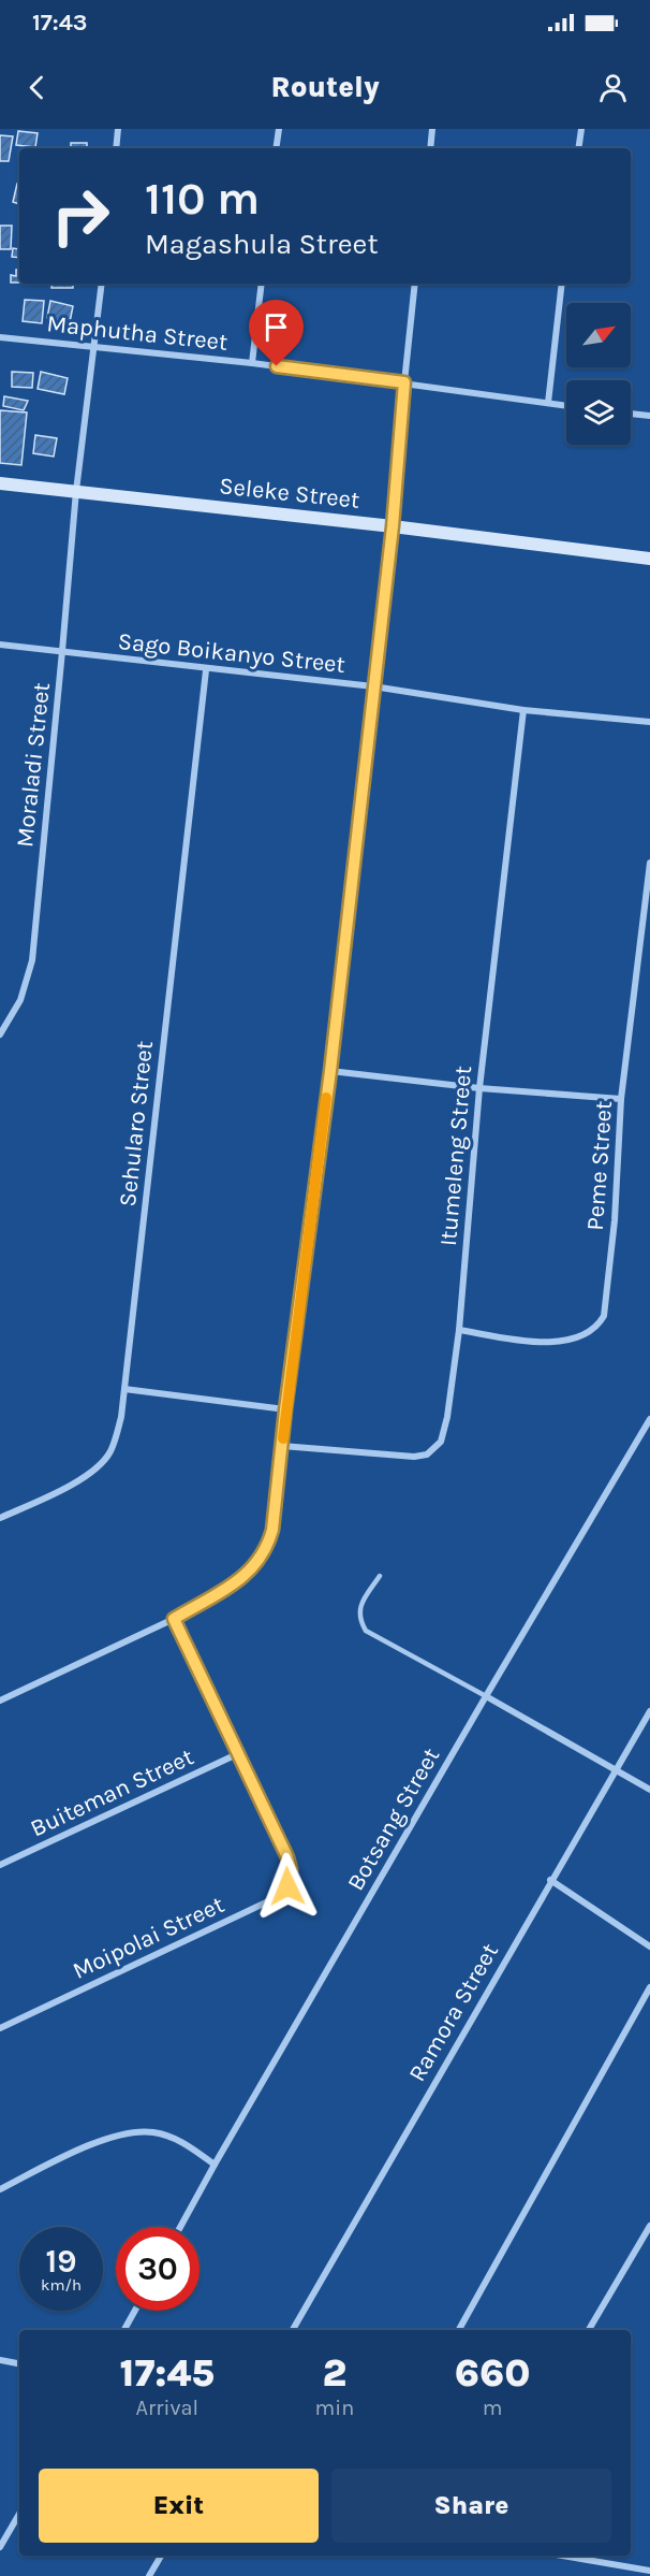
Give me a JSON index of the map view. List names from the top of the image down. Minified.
{"streets":{"street":["Maphutha Street","Seleke Street","Sago Boikanyo Street","Moraladi Street","Sehularo Street","Itumeleng Street","Peme Street","Buiteman Street","Botsang Street","Moipolai Street","Ramora Street"]},"crossings":[["Maphutha Street","Moraladi Street"],["Seleke Street","Moraladi Street"],["Sago Boikanyo Street","Moraladi Street"],["Sago Boikanyo Street","Sehularo Street"],["Sago Boikanyo Street","Itumeleng Street"],["Itumeleng Street","Peme Street"],["Buiteman Street","Moipolai Street"]],"north":"top right","page":{"status":"17:43","header":"Routely","turn":["110 m","Magashula Street"],"speed":"19 km/h","limit":"30","eta":["17:45","Arrival","2","min","660","m"],"buttons":["Exit","Share"]}}
